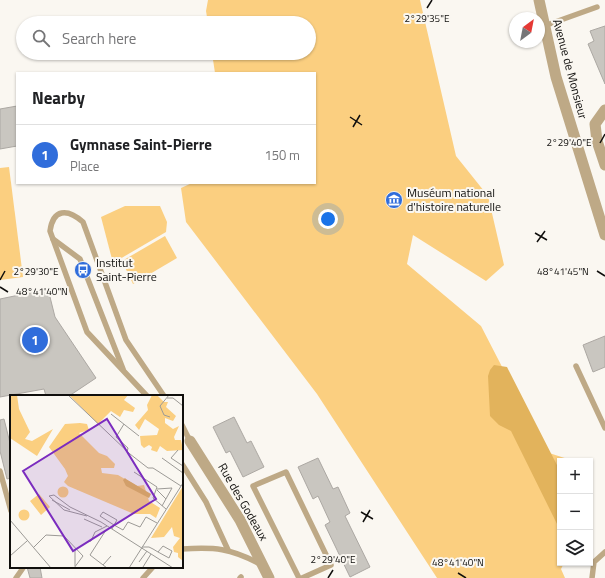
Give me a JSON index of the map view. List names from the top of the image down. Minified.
{"streets":{"street":["Avenue de Monsieur","Rue des Godeaux"]},"places":{"museum":["Muséum national d'histoire naturelle"],"bus stop":["Institut Saint-Pierre"]},"north":"top right","page":{"search":"Search here","heading":"Nearby","list":[{"mark":"1","name":"Gymnase Saint-Pierre","note":"Place","value":"150 m"}],"pins":"1","map_buttons":["+","−"]},"coordinates":["2°29'35\"E","2°29'40\"E","48°41'45\"N","2°29'30\"E","48°41'40\"N"]}
